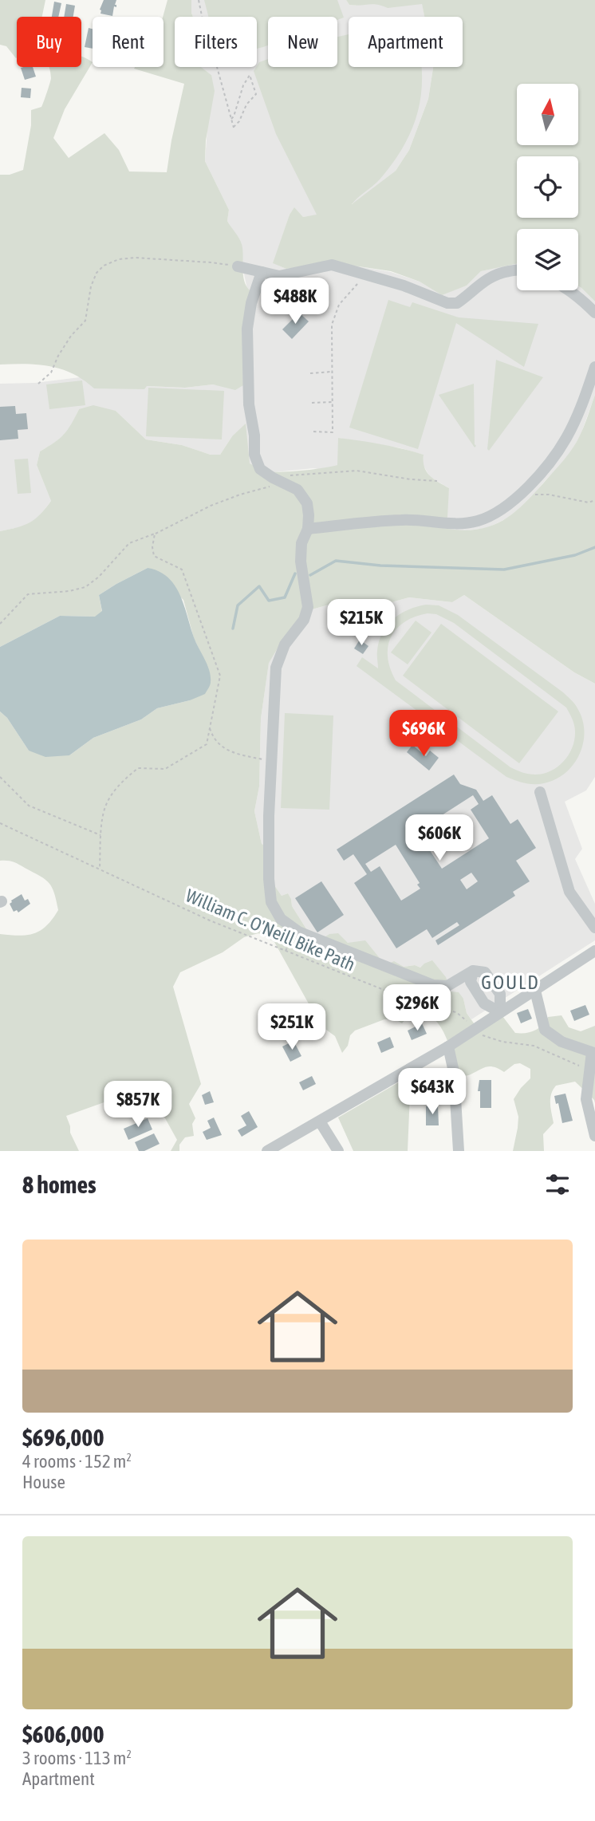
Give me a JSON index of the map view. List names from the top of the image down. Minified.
{"streets":{"path":["William C. O'Neill Bike Path"]},"districts":["GOULD"],"north":"top","page":{"chip":["Buy","Rent","Filters","New","Apartment"],"price":["$488K","$215K","$696K","$606K","$296K","$251K","$643K","$857K"],"heading":"8 homes","list":[{"name":"$696,000","note":"4 rooms · 152 m² · House"},{"name":"$606,000","note":"3 rooms · 113 m² · Apartment"}]}}
